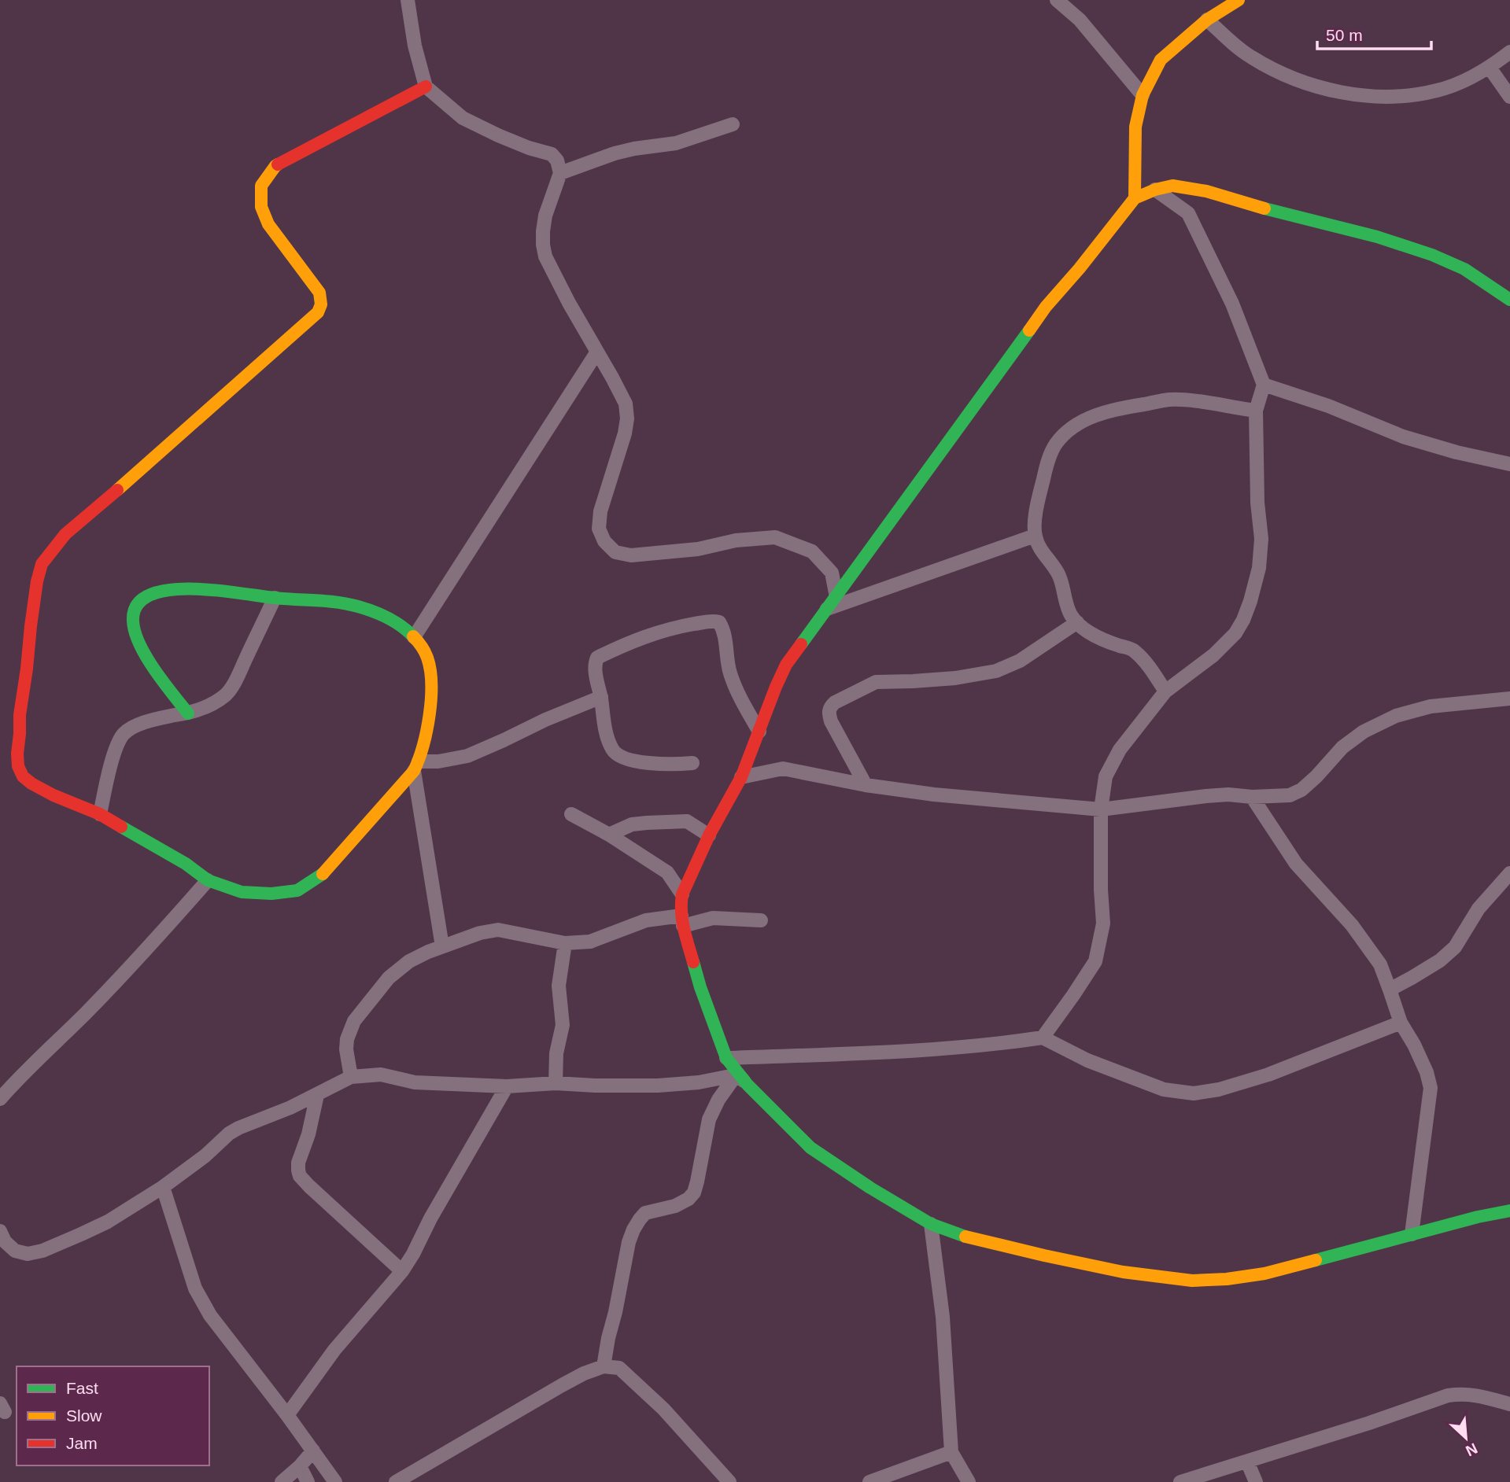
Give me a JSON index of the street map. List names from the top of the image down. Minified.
{"legend":["Fast","Slow","Jam"],"scale_bar":"50 m","north":"bottom right"}
